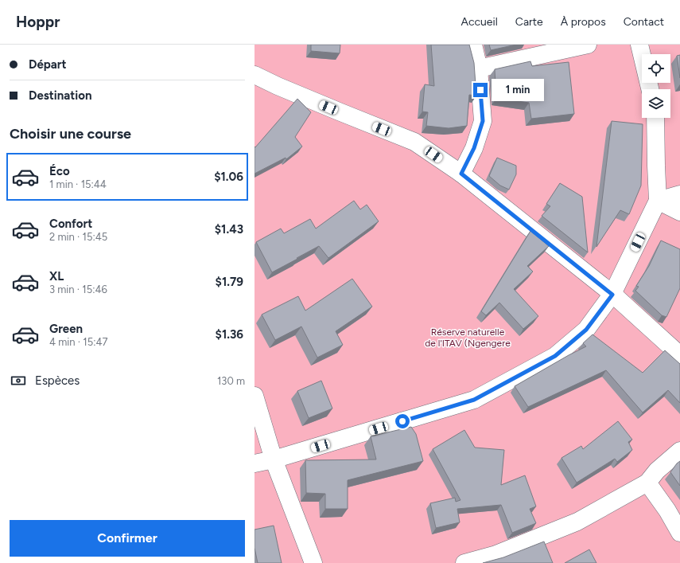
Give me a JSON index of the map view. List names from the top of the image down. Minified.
{"parks":["Réserve naturelle de l'ITAV (Ngengere"],"page":{"header":"Hoppr","nav":["Accueil","Carte","À propos","Contact"],"banner":["Départ","Destination"],"bubble":"1 min","heading":"Choisir une course","list":[{"name":"Éco","note":"1 min · 15:44","value":"$1.06"},{"name":"Confort","note":"2 min · 15:45","value":"$1.43"},{"name":"XL","note":"3 min · 15:46","value":"$1.79"},{"name":"Green","note":"4 min · 15:47","value":"$1.36"}],"pay":["Espèces","130 m"],"buttons":"Confirmer"}}
